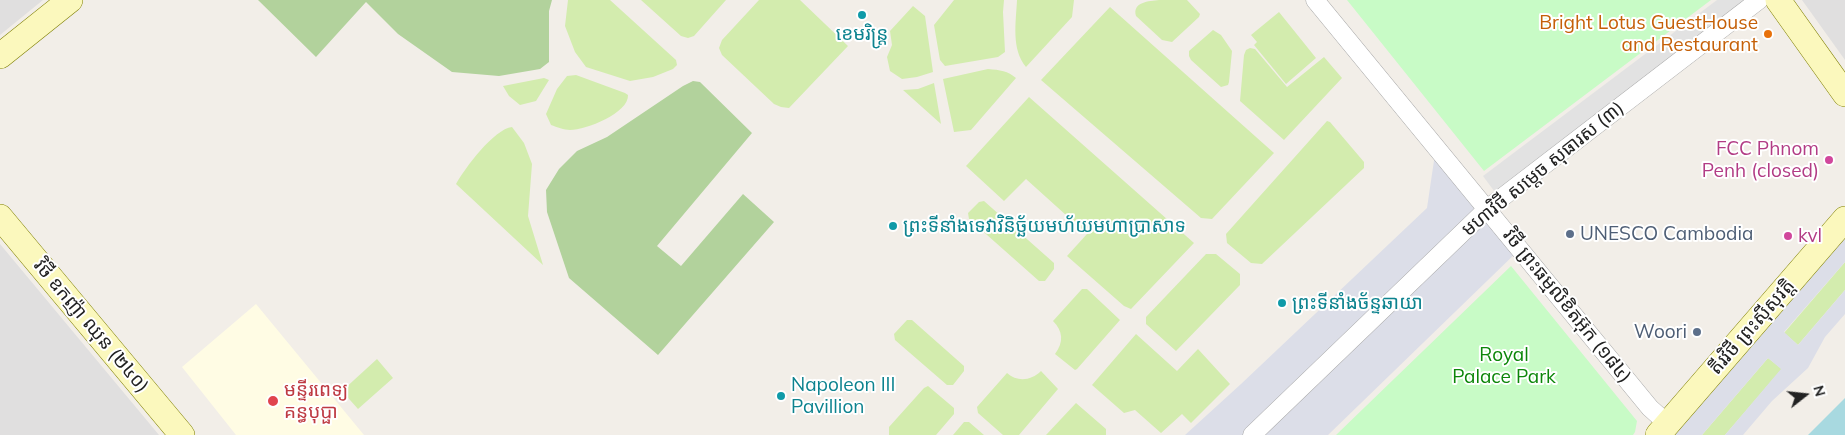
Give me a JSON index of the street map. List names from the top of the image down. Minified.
{"streets":{"street":["មហាវិថី សម្តេច សុធារស (៣)","វិថី ព្រះធម្មលិខិតអ៊ុក (១៨៤)","វិថី ឧកញ៉ា ឈុន (២៤០)","តីរវិថី ព្រះស៊ីសុវត្តិ"]},"crossings":[["មហាវិថី សម្តេច សុធារស (៣)","វិថី ព្រះធម្មលិខិតអ៊ុក (១៨៤)"],["វិថី ព្រះធម្មលិខិតអ៊ុក (១៨៤)","តីរវិថី ព្រះស៊ីសុវត្តិ"]],"parks":["Royal Palace Park"],"places":["ខេមរិន្រ្ត","Bright Lotus GuestHouse and Restaurant","FCC Phnom Penh (closed)","ព្រះទីនាំងទេវាវិនិច្ឆ័យមហ័យមហាប្រាសាទ","UNESCO Cambodia","kvl","ព្រះទីនាំងច័ន្ទឆាយា","Woori","Napoleon III Pavillion","មន្ទីរពេទ្យ គន្ធបុប្ផា"],"north":"right"}
